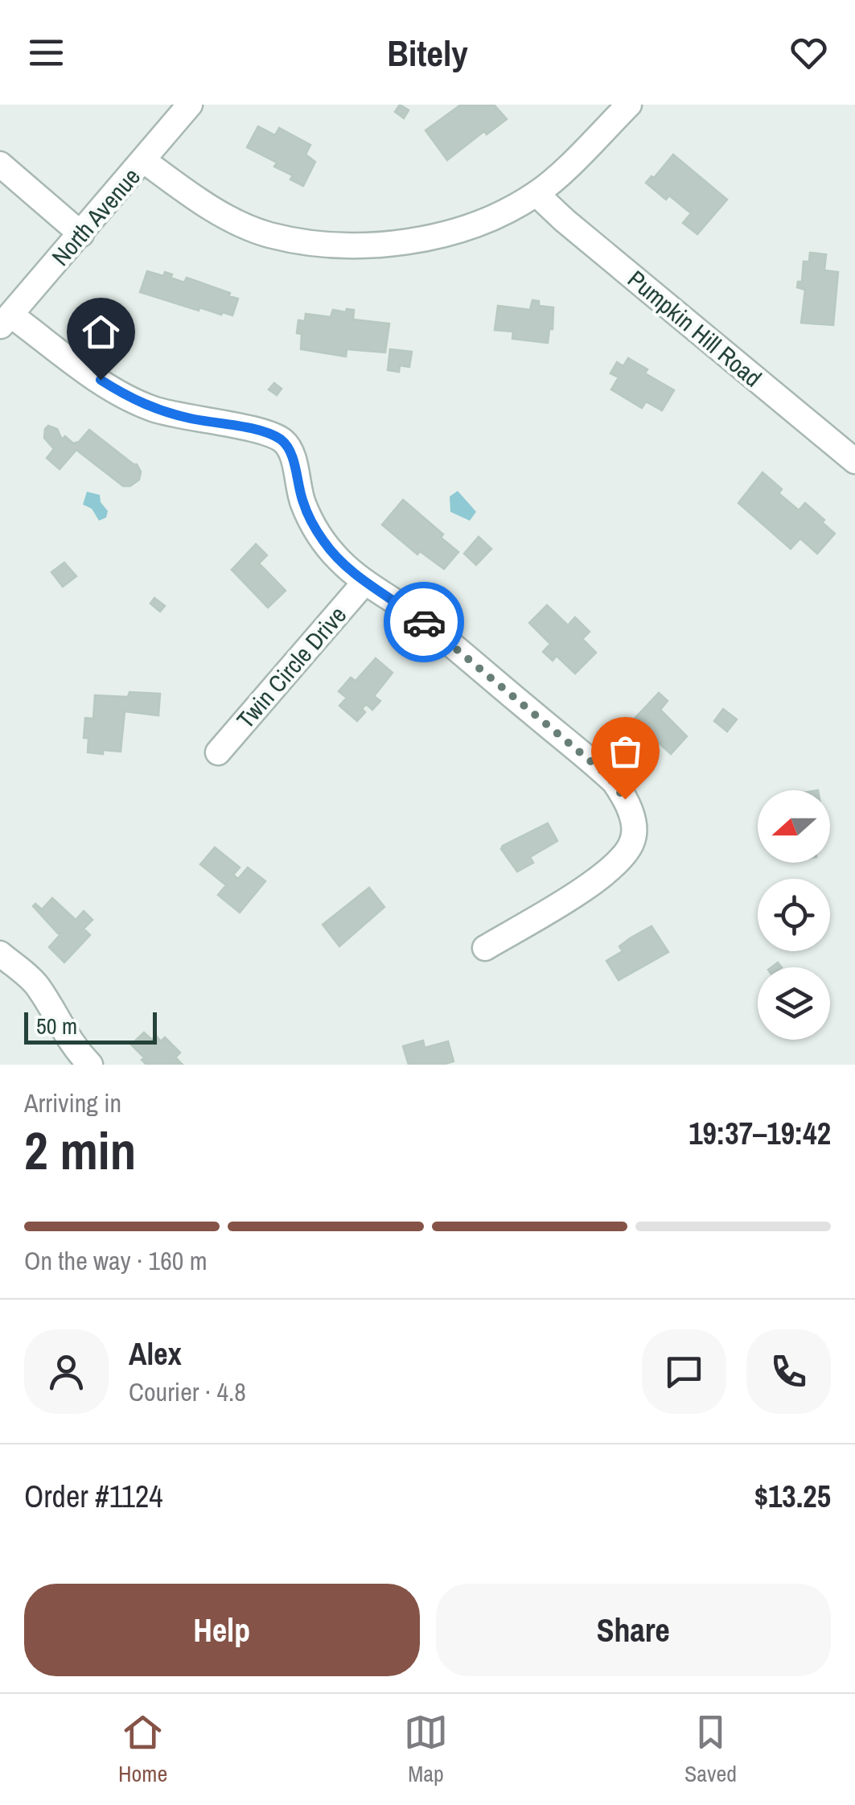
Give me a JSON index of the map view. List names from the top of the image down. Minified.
{"streets":{"street":["North Avenue","Pumpkin Hill Road","Twin Circle Drive"]},"scale_bar":"50 m","north":"left","page":{"header":"Bitely","scale":"50 m","heading":["2 min","Arriving in","19:37–19:42"],"panel":["Alex","Courier · 4.8","Order #1124","$13.25"],"bar":"On the way · 160 m","buttons":["Help","Share"],"tabs":["Home","Map","Saved"]}}
